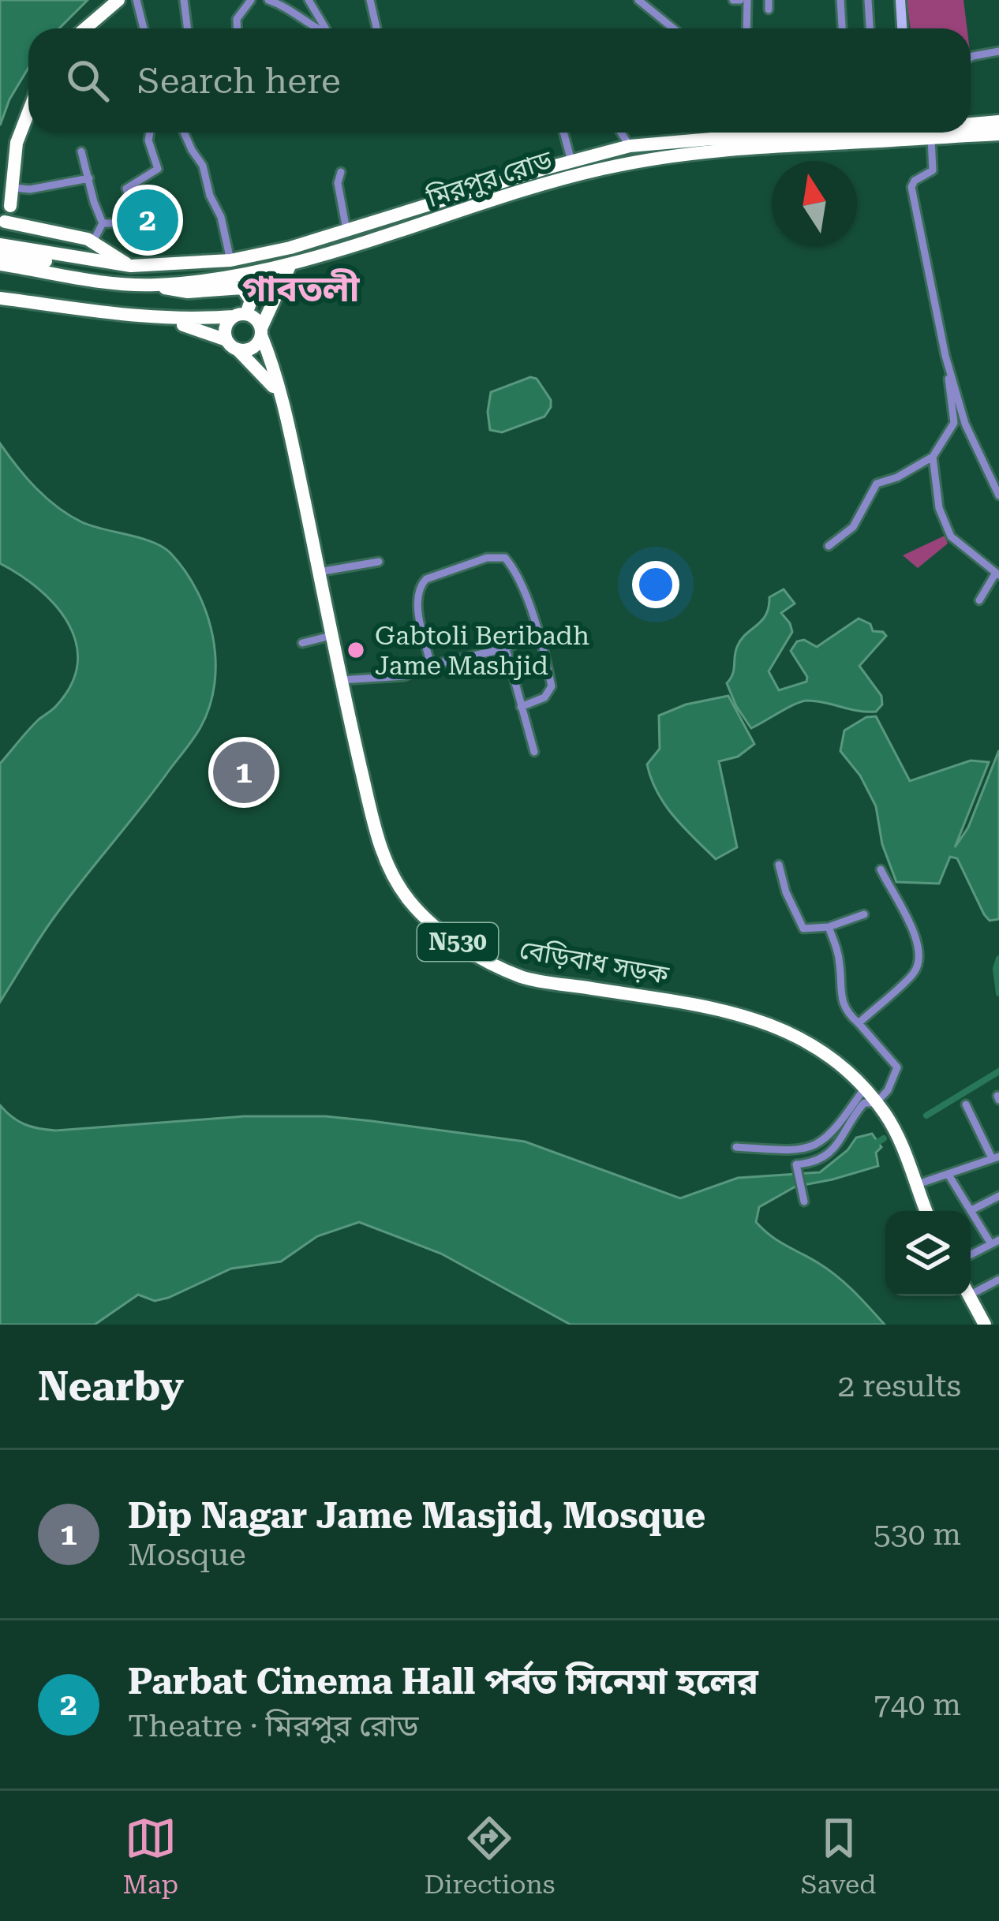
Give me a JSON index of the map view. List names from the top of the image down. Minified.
{"streets":{"highway":["মিরপুর রোড","N530","বেড়িবাধ সড়ক"]},"districts":["গাবতলী"],"places":["Gabtoli Beribadh Jame Mashjid"],"north":"top","page":{"search":"Search here","pins":["2","1"],"heading":["Nearby","2 results"],"list":[{"mark":"1","name":"Dip Nagar Jame Masjid, Mosque","note":"Mosque","value":"530 m"},{"mark":"2","name":"Parbat Cinema Hall পর্বত সিনেমা হলের","note":"Theatre · মিরপুর রোড","value":"740 m"}],"nav":["Map","Directions","Saved"]}}
